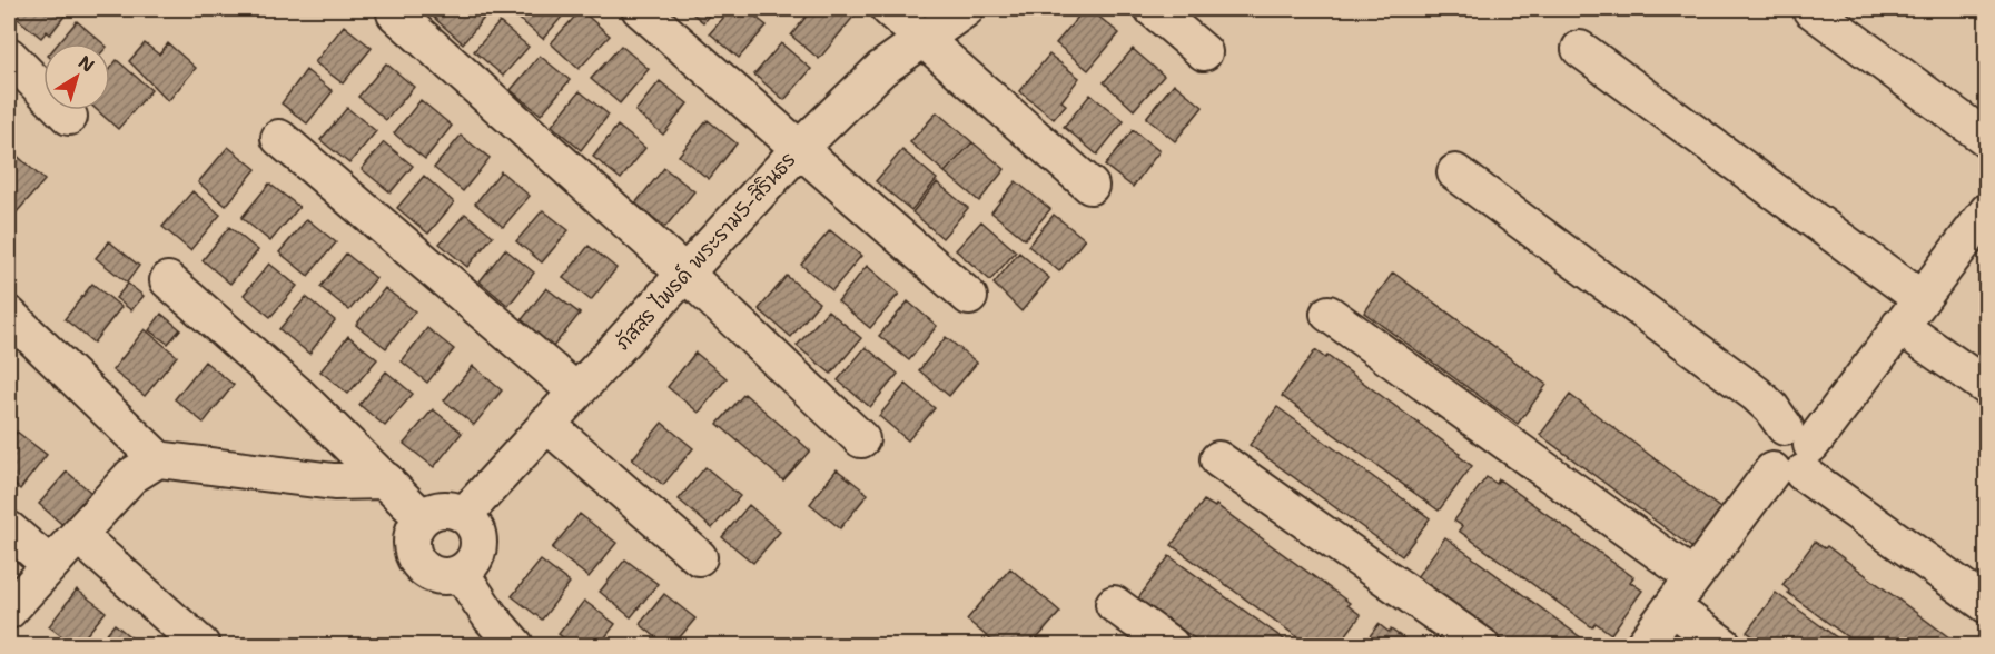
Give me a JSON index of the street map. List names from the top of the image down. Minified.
{"streets":{"street":["ภัสสร ไพรด์ พระราม5-สิรินธร"]},"north":"top right"}
